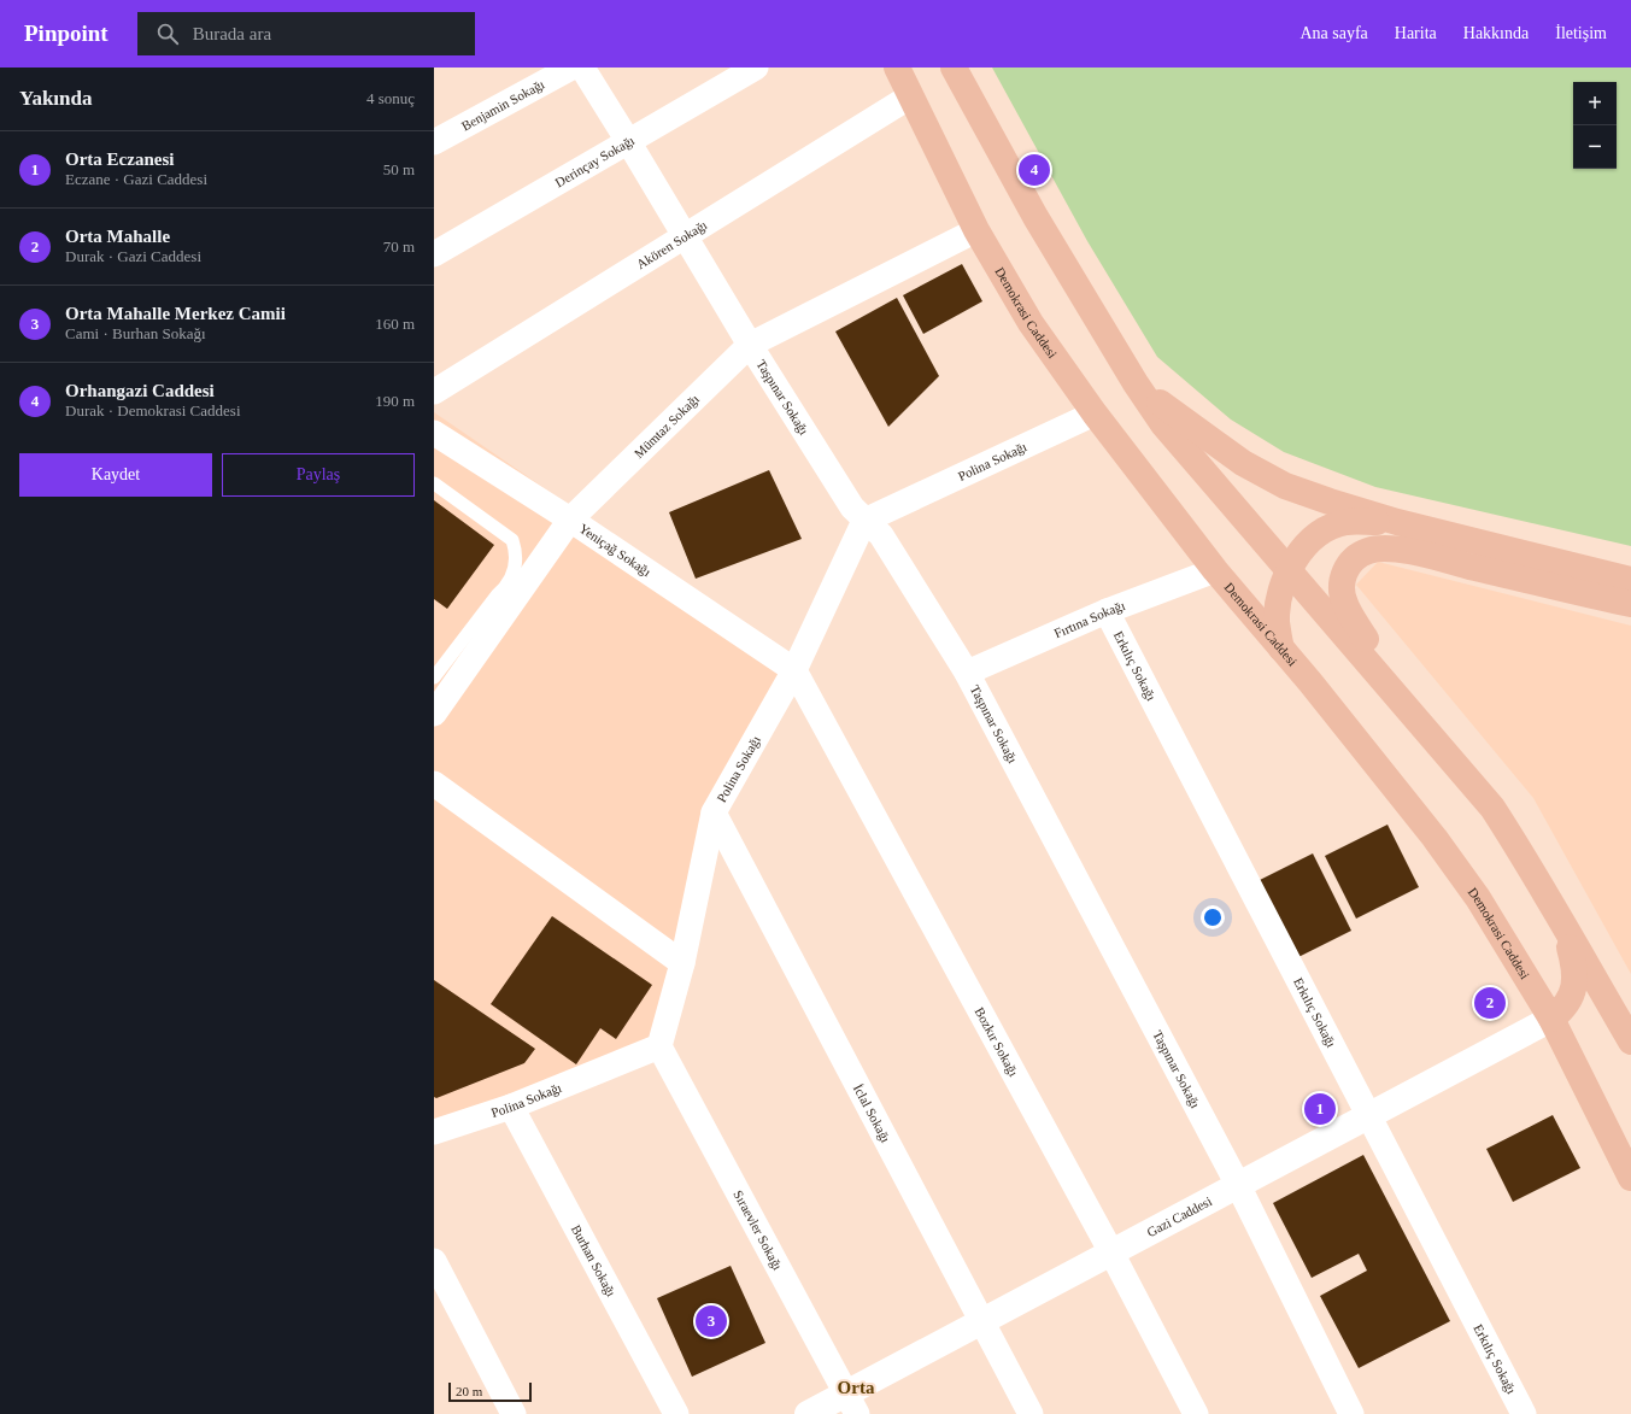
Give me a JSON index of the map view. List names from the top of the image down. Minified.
{"streets":{"main road":["Demokrasi Caddesi"],"street":["Benjamin Sokağı","Derinçay Sokağı","Akören Sokağı","Taşpınar Sokağı","Mümtaz Sokağı","Polina Sokağı","Yeniçağ Sokağı","Fırtına Sokağı","Erkılıç Sokağı","Bozkır Sokağı","İclal Sokağı","Gazi Caddesi","Sıraevler Sokağı","Burhan Sokağı"]},"crossings":[["Derinçay Sokağı","Taşpınar Sokağı"],["Akören Sokağı","Demokrasi Caddesi"],["Akören Sokağı","Taşpınar Sokağı"],["Demokrasi Caddesi","Mümtaz Sokağı"],["Demokrasi Caddesi","Polina Sokağı"],["Demokrasi Caddesi","Fırtına Sokağı"],["Demokrasi Caddesi","Gazi Caddesi"],["Taşpınar Sokağı","Mümtaz Sokağı"],["Taşpınar Sokağı","Polina Sokağı"],["Taşpınar Sokağı","Fırtına Sokağı"],["Taşpınar Sokağı","Gazi Caddesi"],["Mümtaz Sokağı","Yeniçağ Sokağı"],["Polina Sokağı","Yeniçağ Sokağı"],["Polina Sokağı","Bozkır Sokağı"],["Polina Sokağı","İclal Sokağı"],["Polina Sokağı","Sıraevler Sokağı"],["Polina Sokağı","Burhan Sokağı"],["Yeniçağ Sokağı","Bozkır Sokağı"],["Fırtına Sokağı","Erkılıç Sokağı"],["Erkılıç Sokağı","Gazi Caddesi"],["Bozkır Sokağı","Gazi Caddesi"],["İclal Sokağı","Gazi Caddesi"],["Gazi Caddesi","Sıraevler Sokağı"]],"districts":["Orta"],"scale_bar":"20 m","page":{"header":"Pinpoint","search":"Burada ara","nav":["Ana sayfa","Harita","Hakkında","İletişim"],"heading":["Yakında","4 sonuç"],"map_buttons":["+","−"],"list":[{"mark":"1","name":"Orta Eczanesi","note":"Eczane · Gazi Caddesi","value":"50 m"},{"mark":"2","name":"Orta Mahalle","note":"Durak · Gazi Caddesi","value":"70 m"},{"mark":"3","name":"Orta Mahalle Merkez Camii","note":"Cami · Burhan Sokağı","value":"160 m"},{"mark":"4","name":"Orhangazi Caddesi","note":"Durak · Demokrasi Caddesi","value":"190 m"}],"pins":["4","2","1","3"],"buttons":["Kaydet","Paylaş"],"scale":"20 m"}}
